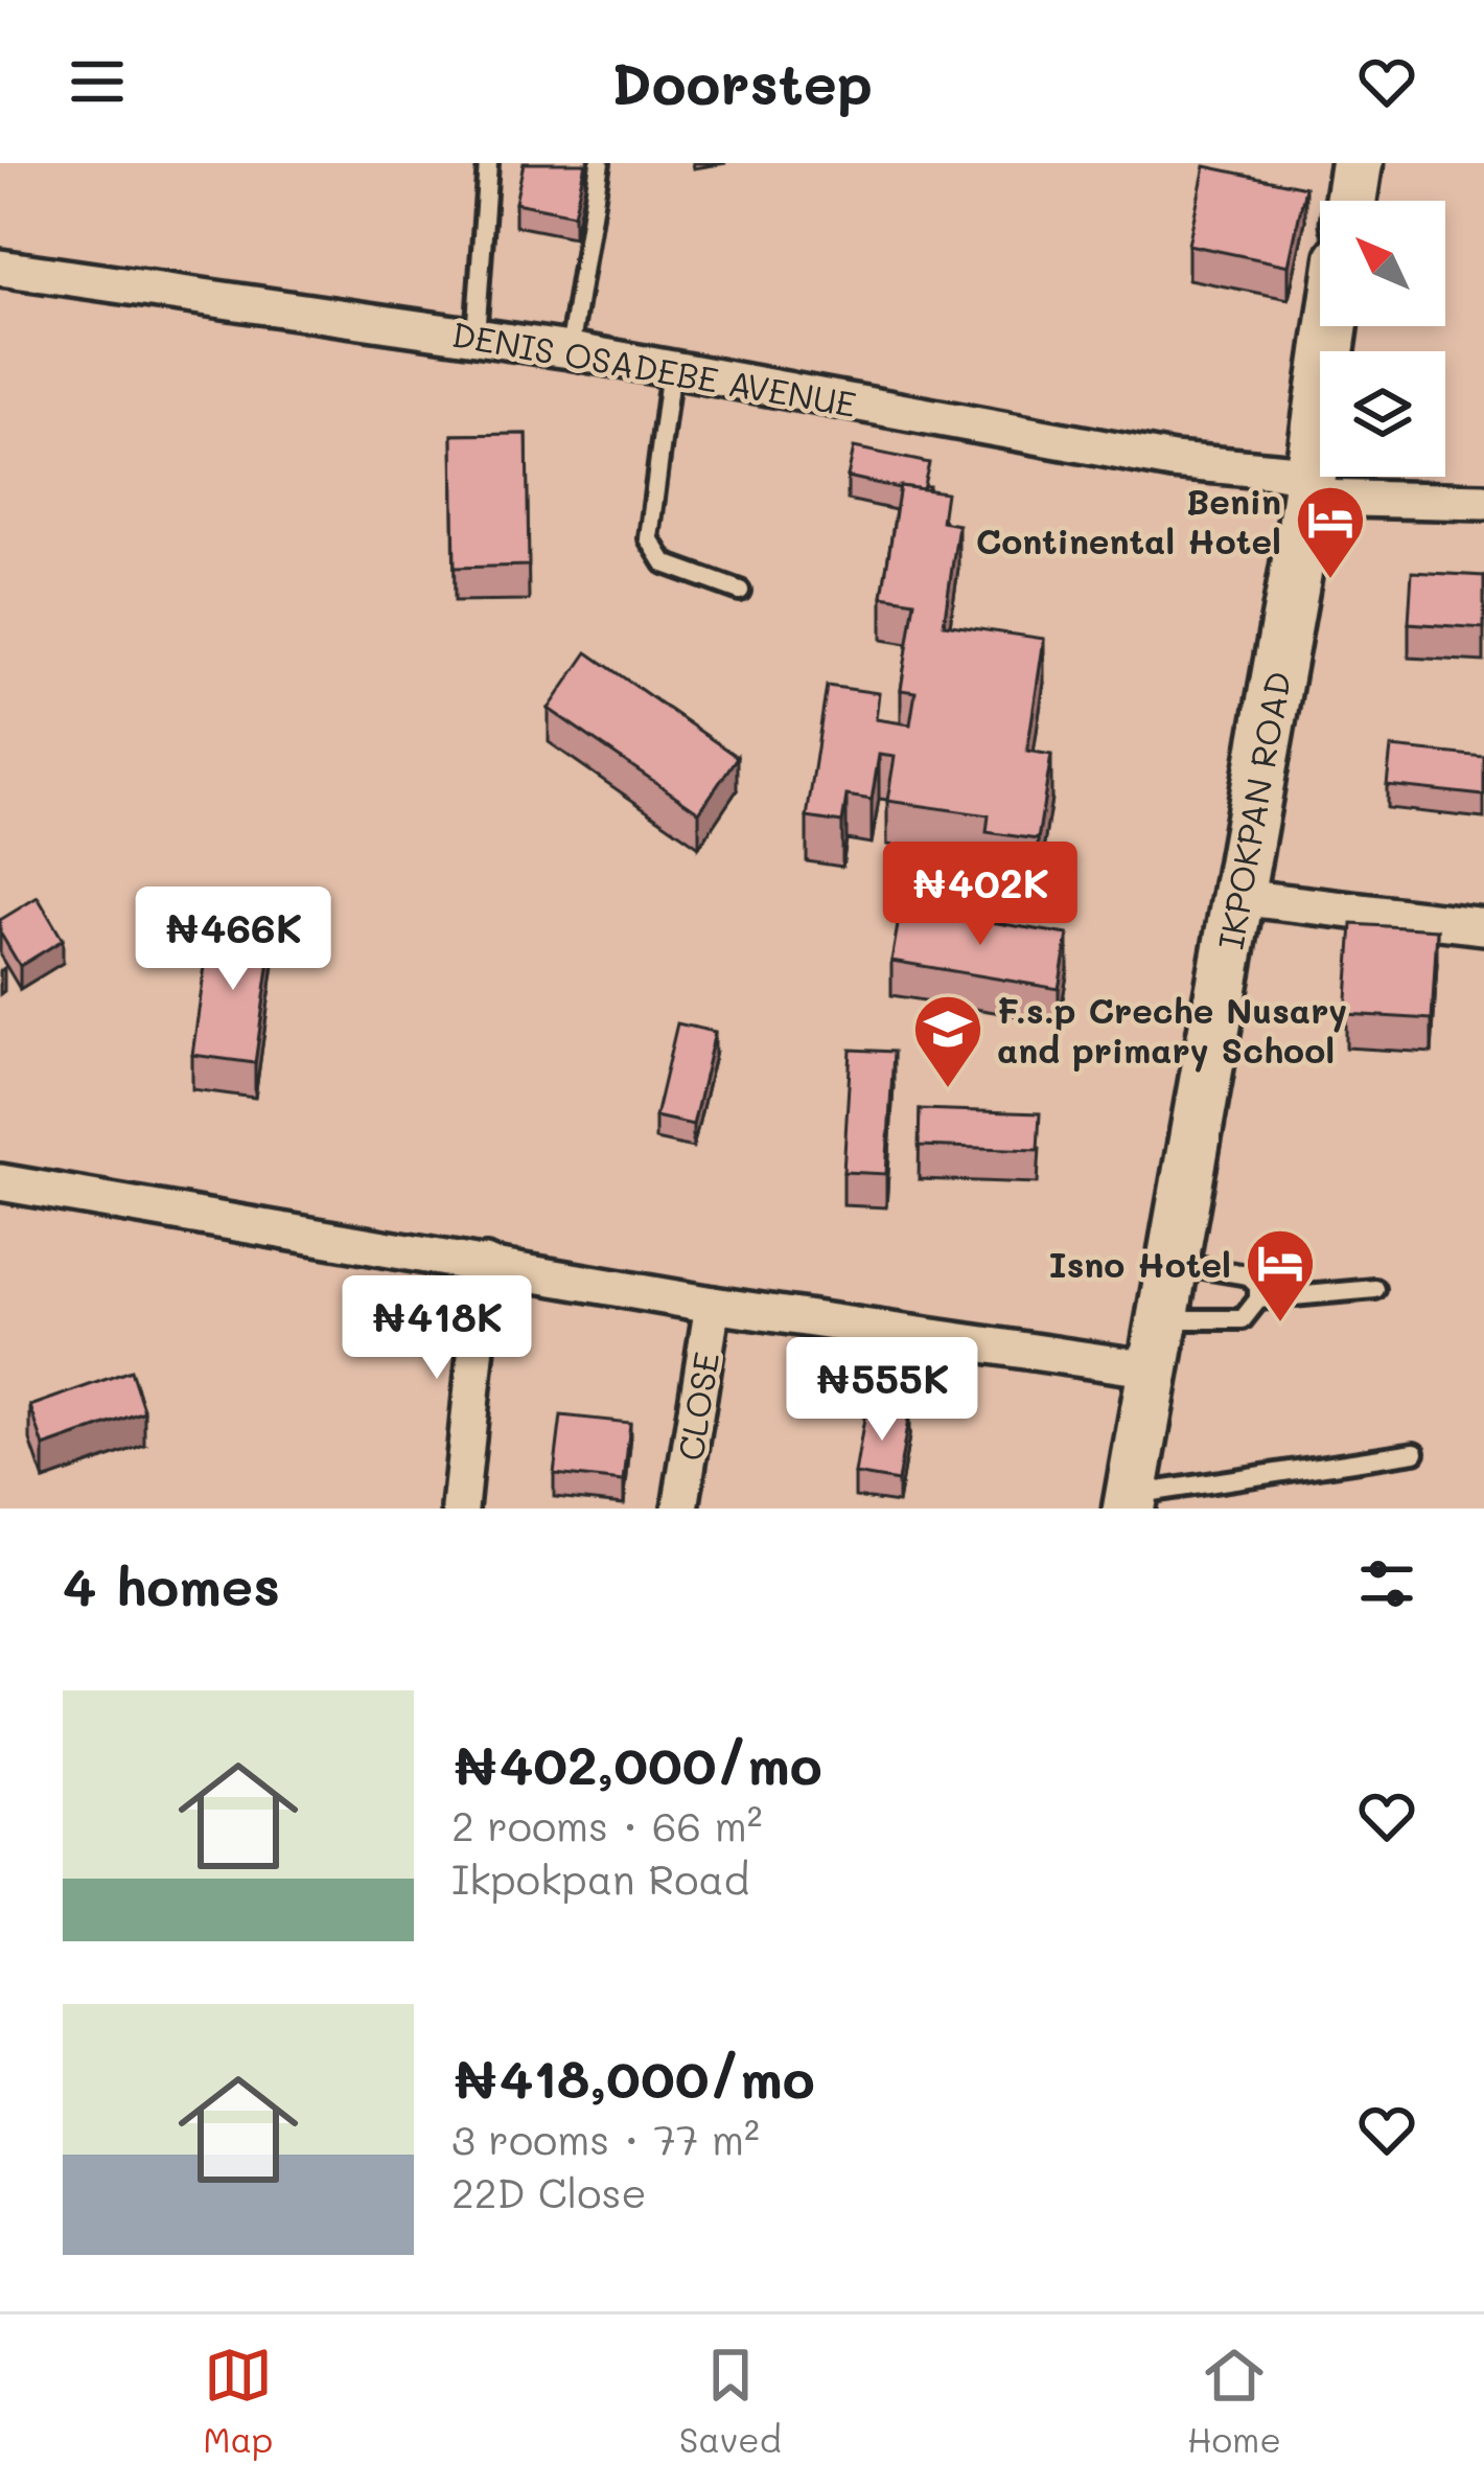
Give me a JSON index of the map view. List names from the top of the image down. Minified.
{"streets":{"street":["DENIS OSADEBE AVENUE","IKPOKPAN ROAD","CLOSE"]},"crossings":[["DENIS OSADEBE AVENUE","IKPOKPAN ROAD"]],"places":{"hotel":["Benin Continental Hotel","Isno Hotel"],"school or university":["F.s.p Creche Nusary and primary School"]},"north":"top left","page":{"header":"Doorstep","price":["₦402K","₦466K","₦418K","₦555K"],"heading":"4 homes","list":[{"name":"₦402,000/mo","note":"2 rooms · 66 m² · Ikpokpan Road"},{"name":"₦418,000/mo","note":"3 rooms · 77 m² · 22D Close"}],"tabs":["Map","Saved","Home"]}}
